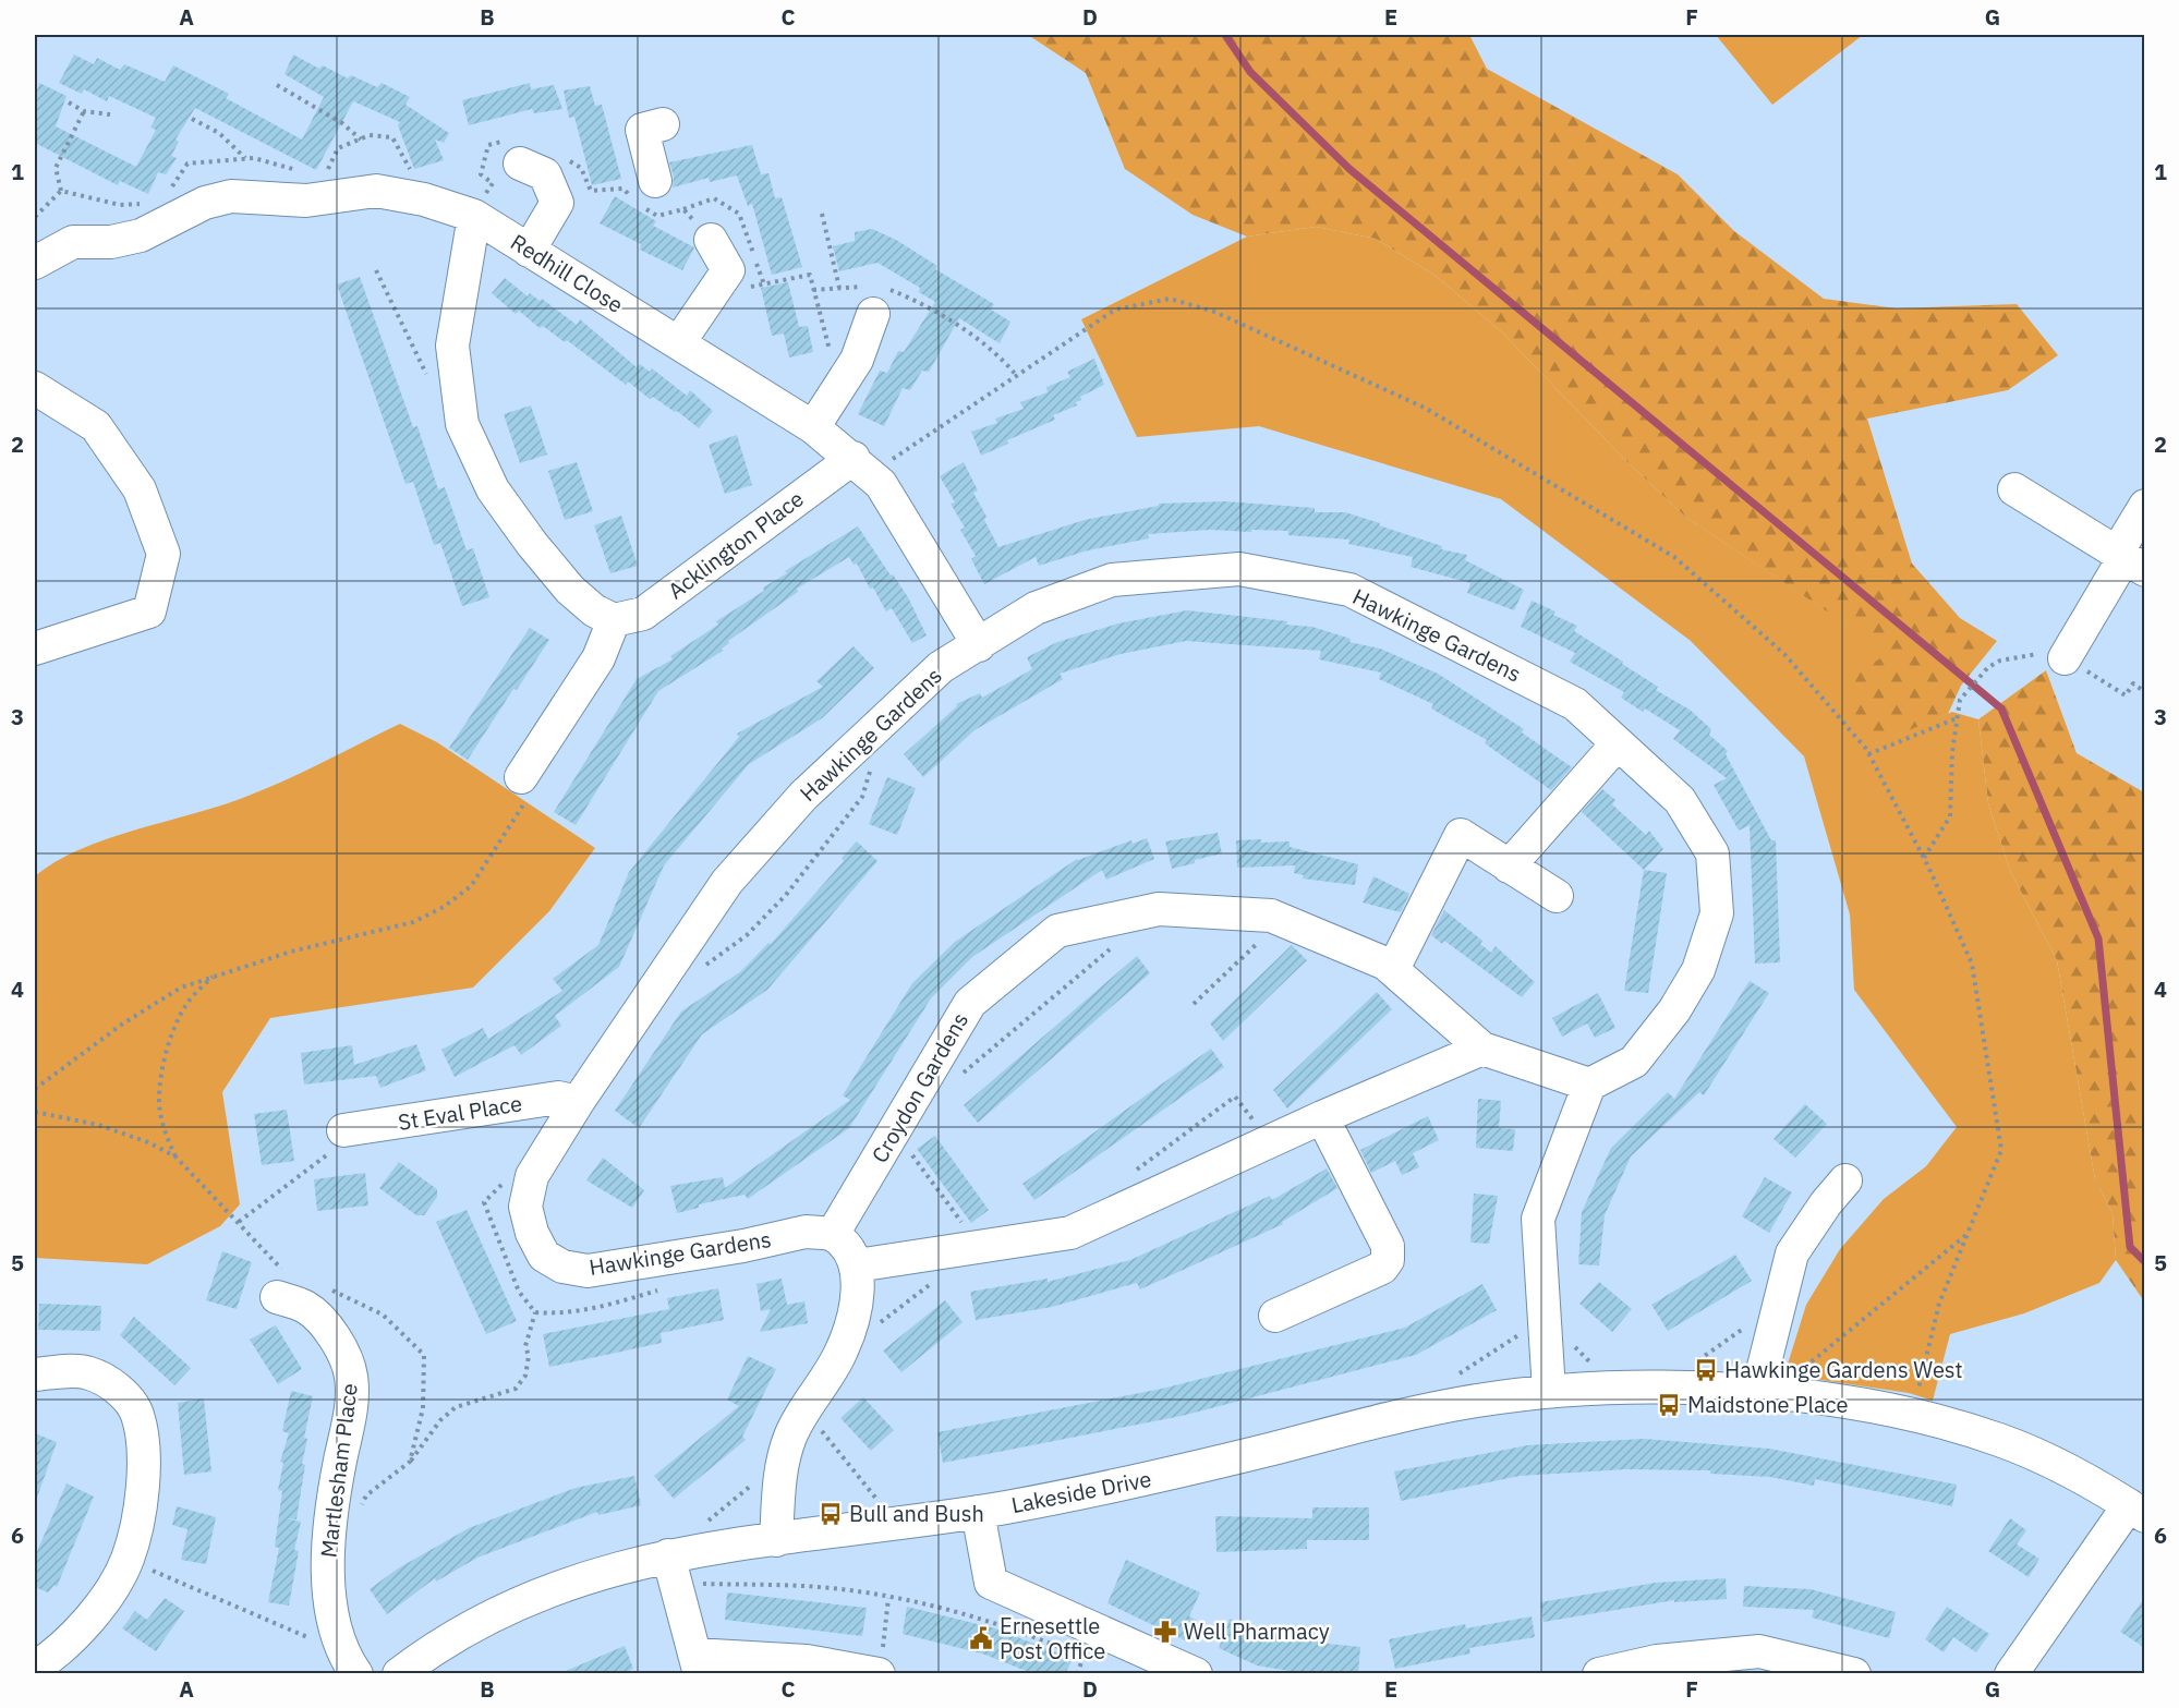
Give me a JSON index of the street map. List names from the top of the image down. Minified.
{"streets":{"street":["Redhill Close","Acklington Place","Hawkinge Gardens","Croydon Gardens","St Eval Place","Martlesham Place","Lakeside Drive"]},"crossings":[["Redhill Close","Acklington Place"],["Redhill Close","Hawkinge Gardens"],["Hawkinge Gardens","Croydon Gardens"],["Hawkinge Gardens","St Eval Place"]],"places":{"bus stop":["Hawkinge Gardens West","Maidstone Place","Bull and Bush"],"pharmacy":["Well Pharmacy"],"public building":["Ernesettle Post Office"]},"grid":{"columns":["A","B","C","D","E","F","G"],"rows":["1","2","3","4","5","6"]}}
